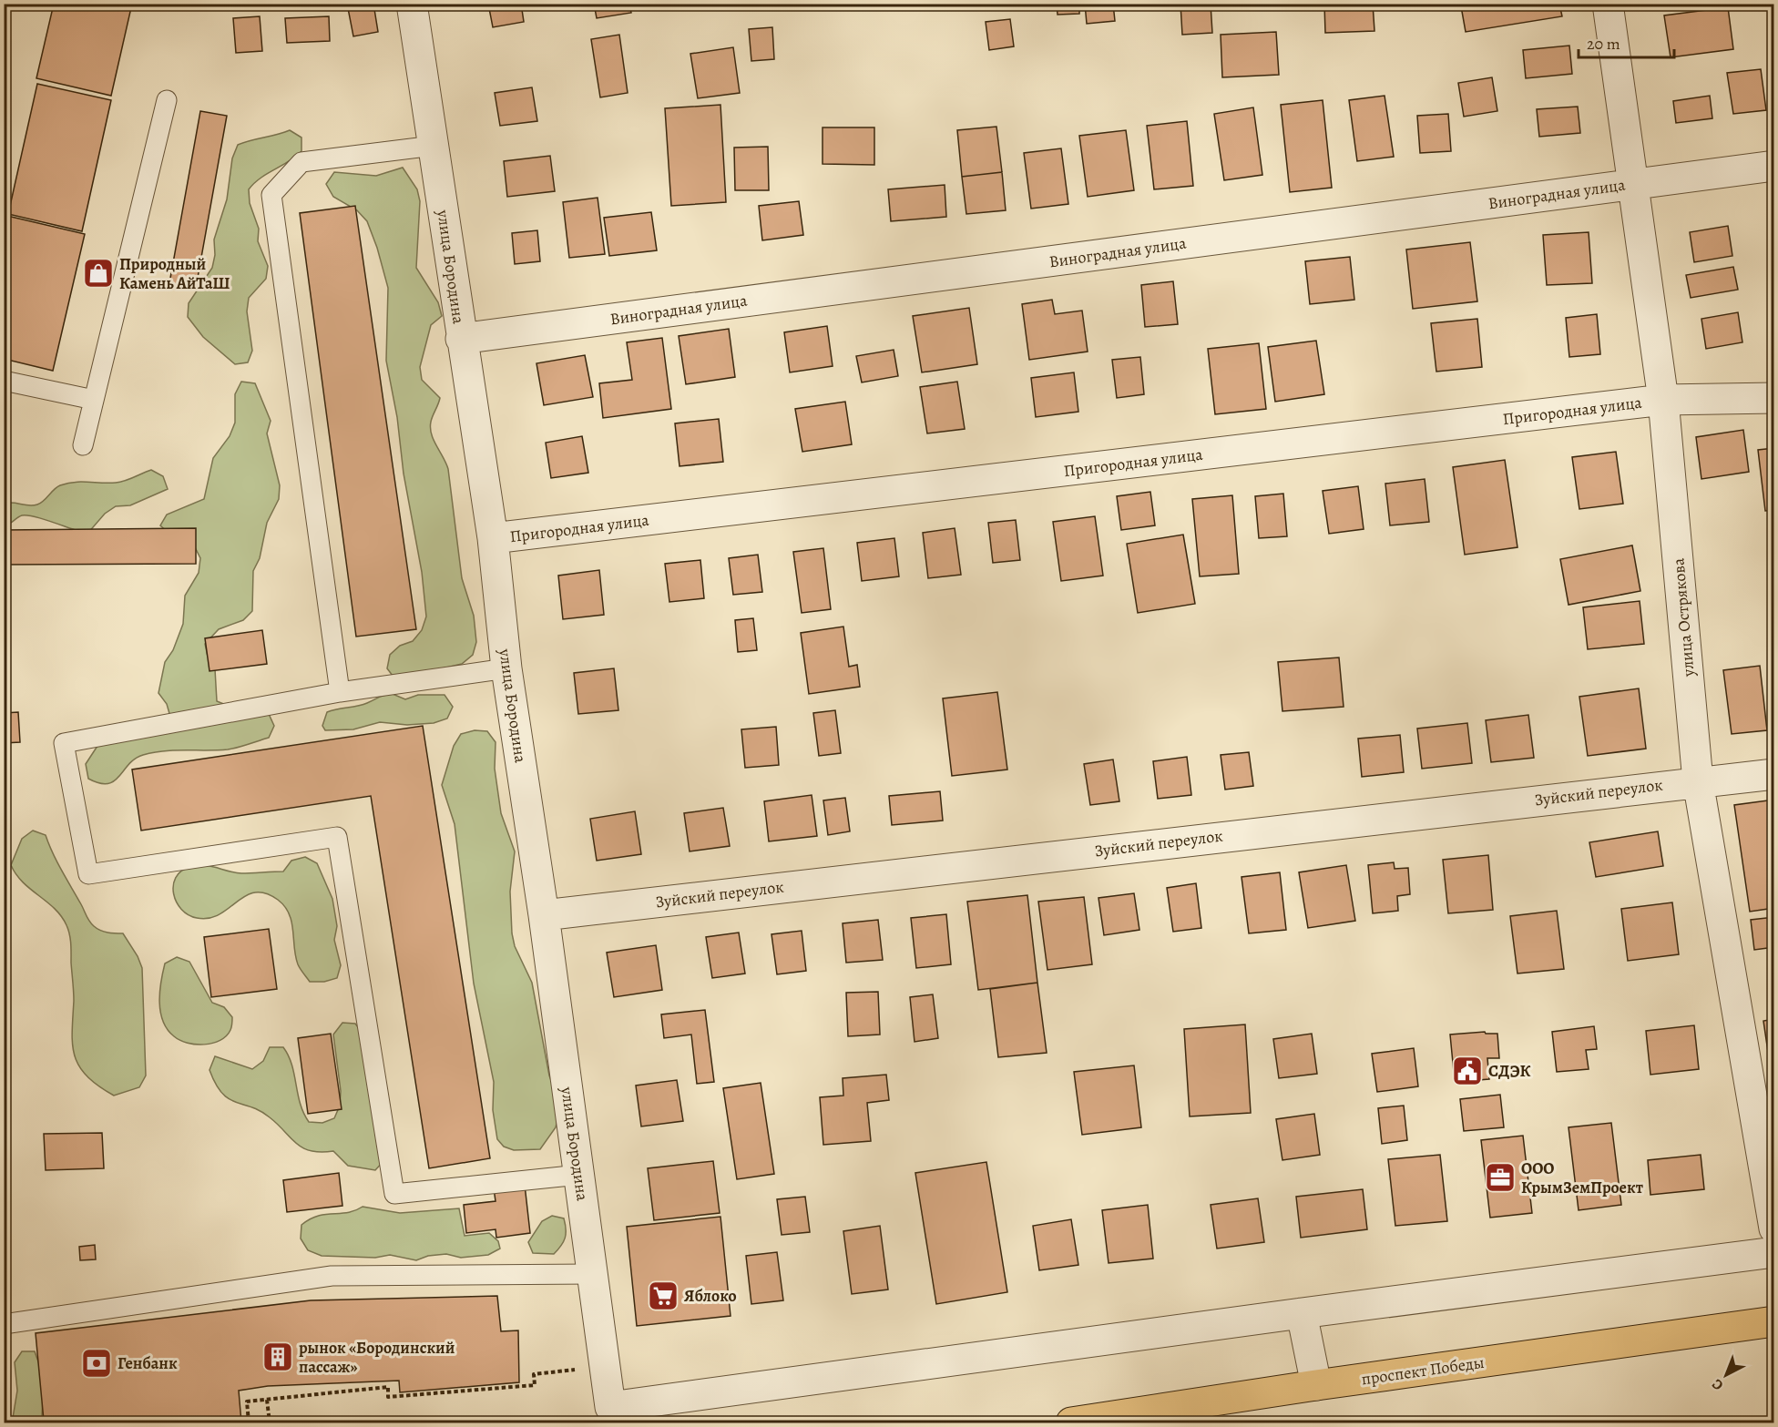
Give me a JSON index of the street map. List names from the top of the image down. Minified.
{"streets":{"main road":["проспект Победы"],"street":["Виноградная улица","улица Бородина","Пригородная улица","улица Острякова","Зуйский переулок"]},"crossings":[["Виноградная улица","улица Бородина"],["Виноградная улица","улица Острякова"],["улица Бородина","Пригородная улица"],["улица Бородина","Зуйский переулок"],["Пригородная улица","улица Острякова"],["улица Острякова","Зуйский переулок"]],"places":{"shop":["Природный Камень АйТаШ"],"public building":["СДЭК"],"office":["ООО КрымЗемПроект"],"supermarket":["Яблоко"],"building":["рынок «Бородинский пассаж»"],"bank":["Генбанк"]},"scale_bar":"20 m","north":"bottom left"}
